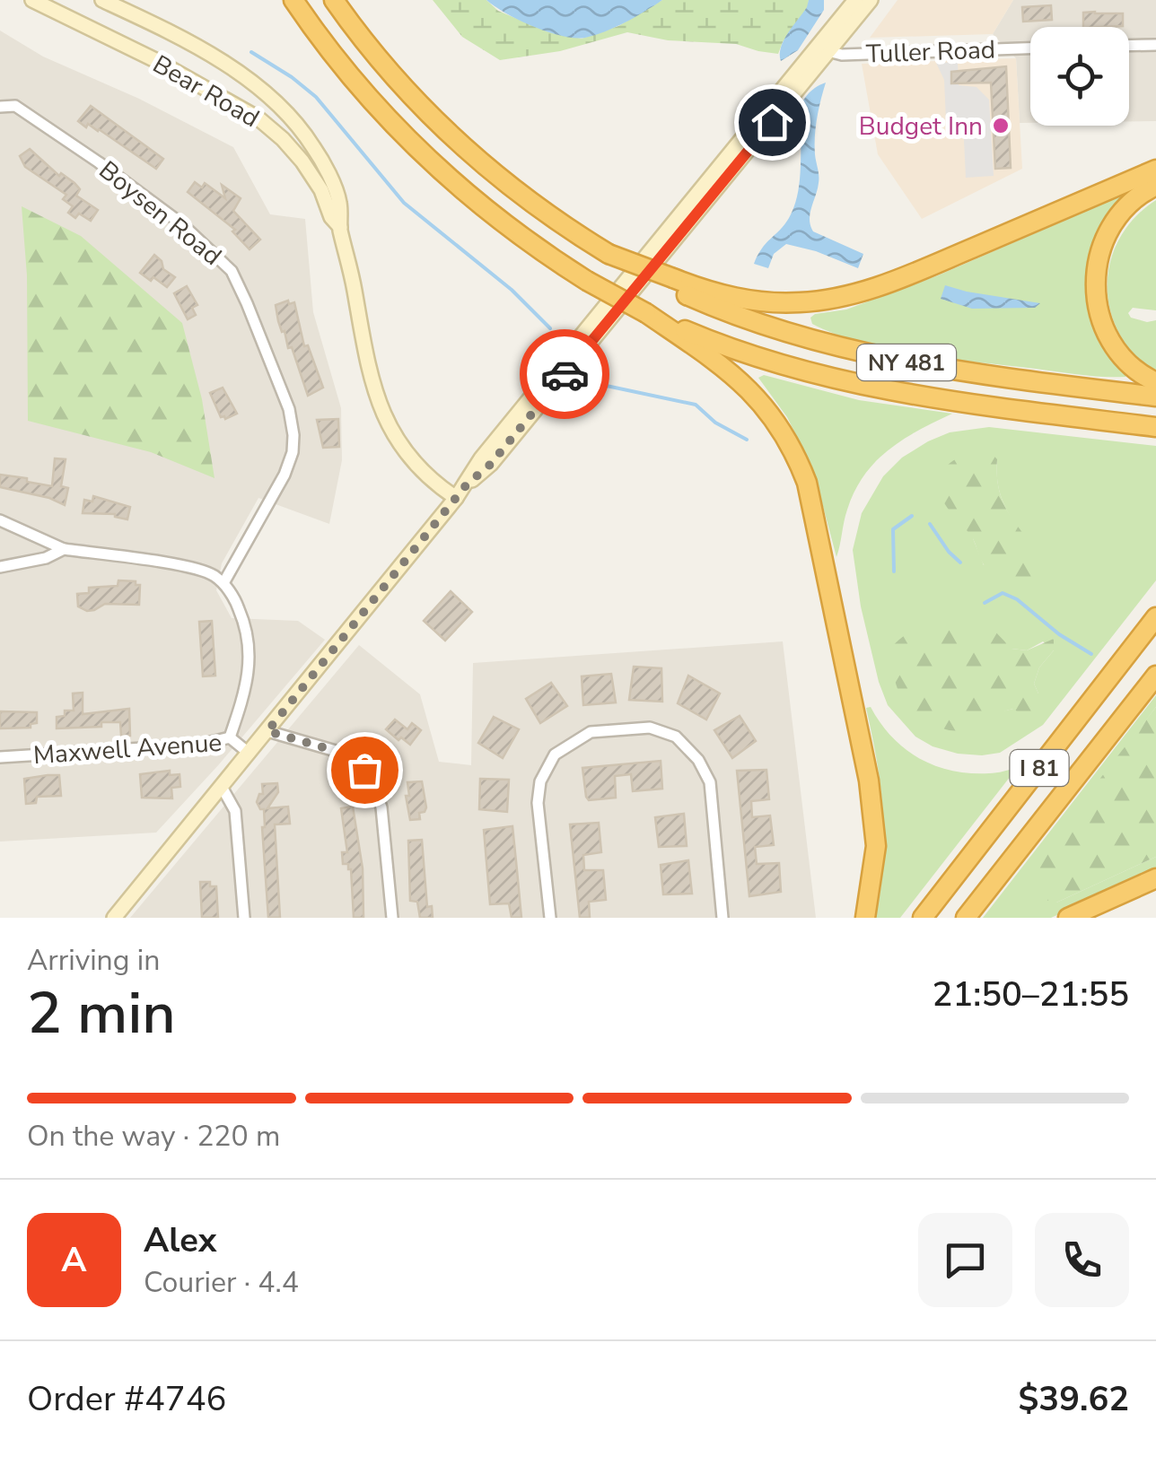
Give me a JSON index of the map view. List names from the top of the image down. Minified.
{"streets":{"highway":["NY 481","I 81"],"street":["Tuller Road","Bear Road","Boysen Road","Maxwell Avenue"]},"places":["Budget Inn"],"page":{"heading":["2 min","Arriving in","21:50–21:55"],"panel":["Alex","Courier · 4.4","Order #4746","$39.62"],"bar":"On the way · 220 m","round":"A"}}
